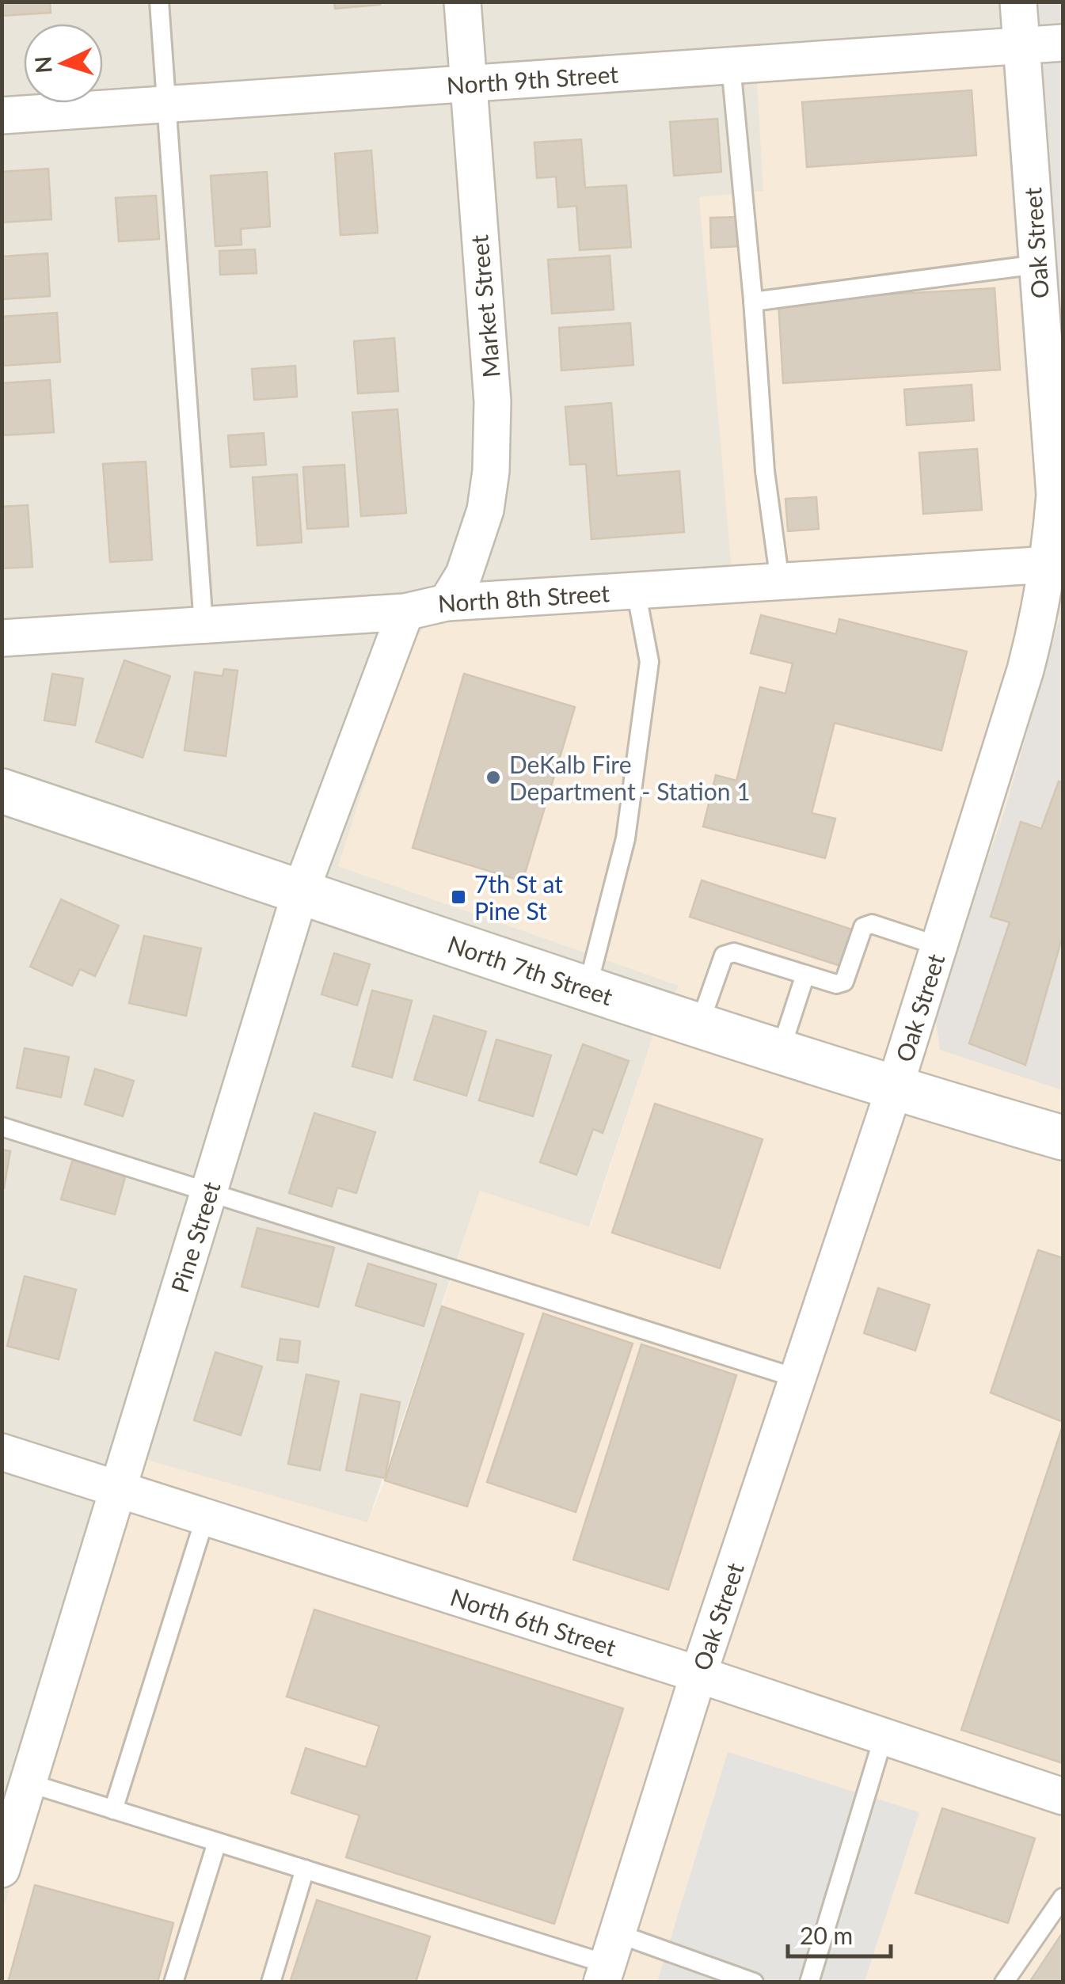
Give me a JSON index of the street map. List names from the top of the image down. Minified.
{"streets":{"street":["North 9th Street","Oak Street","Market Street","North 8th Street","North 7th Street","Pine Street","North 6th Street"]},"crossings":[["North 9th Street","Oak Street"],["North 9th Street","Market Street"],["Oak Street","North 8th Street"],["Oak Street","North 7th Street"],["Oak Street","North 6th Street"],["Market Street","North 8th Street"],["North 8th Street","Pine Street"],["North 7th Street","Pine Street"],["Pine Street","North 6th Street"]],"places":{"other":["DeKalb Fire Department - Station 1"],"transit":["7th St at Pine St"]},"scale_bar":"20 m","north":"left"}
